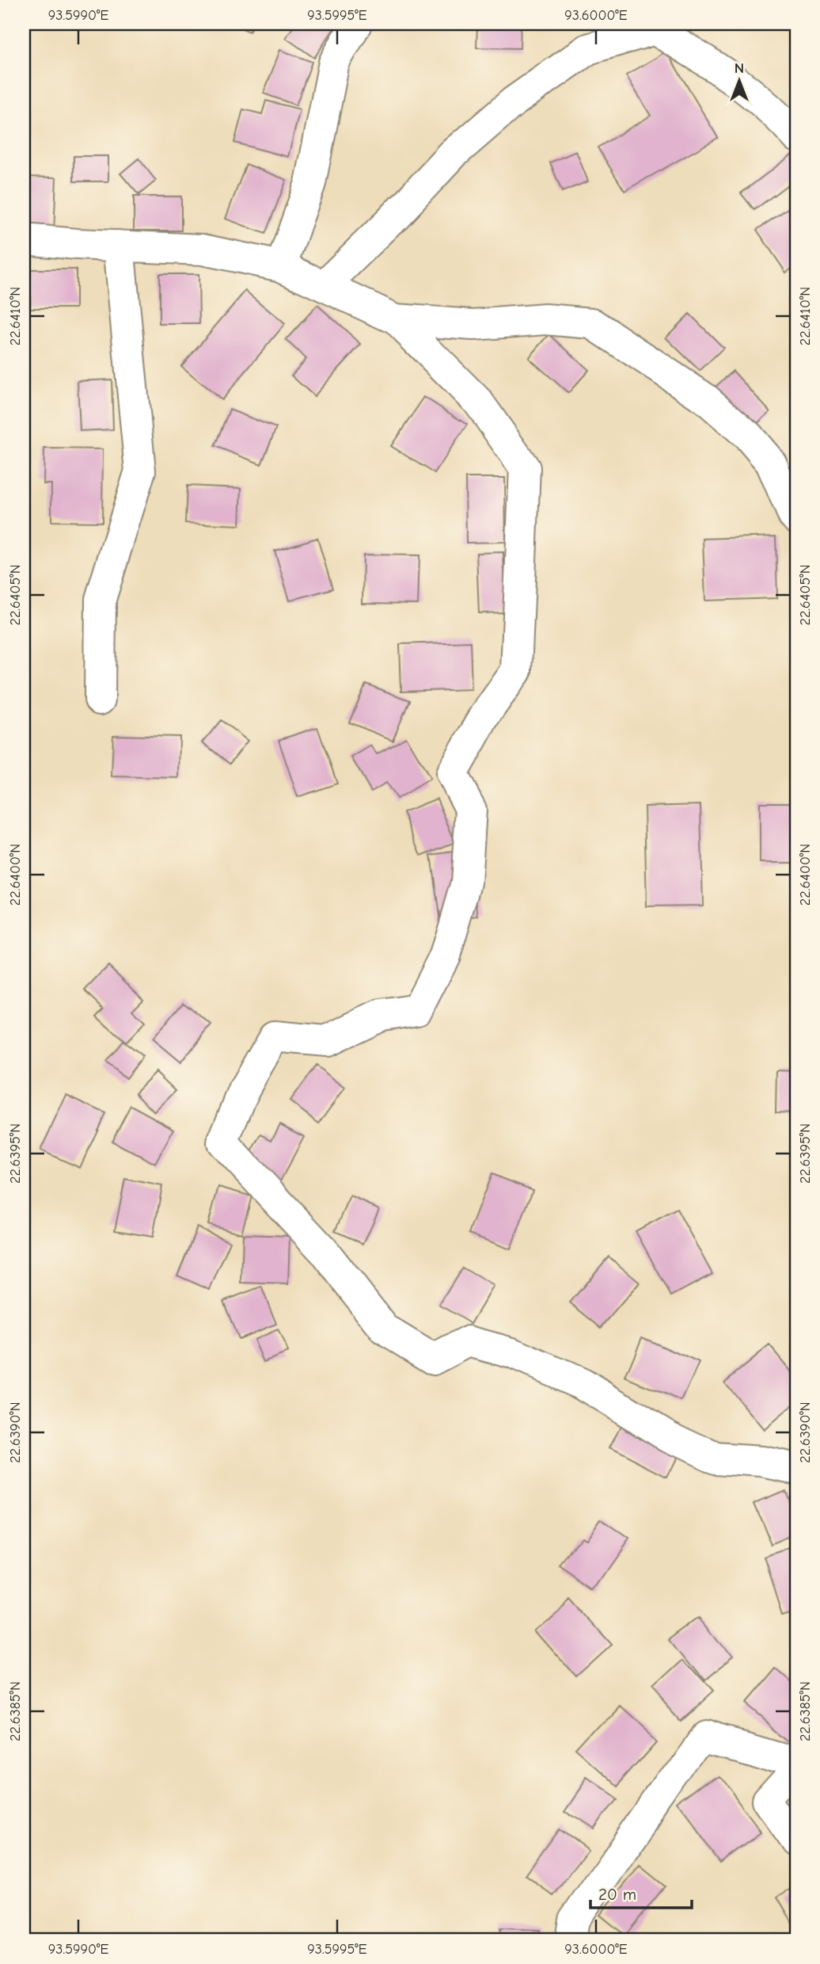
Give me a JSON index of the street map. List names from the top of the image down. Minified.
{"scale_bar":"20 m","north":"top","coordinates":["93.5990°E","93.5995°E","93.6000°E","22.6410°N","22.6405°N","22.6400°N","22.6395°N","22.6390°N","22.6385°N"]}
